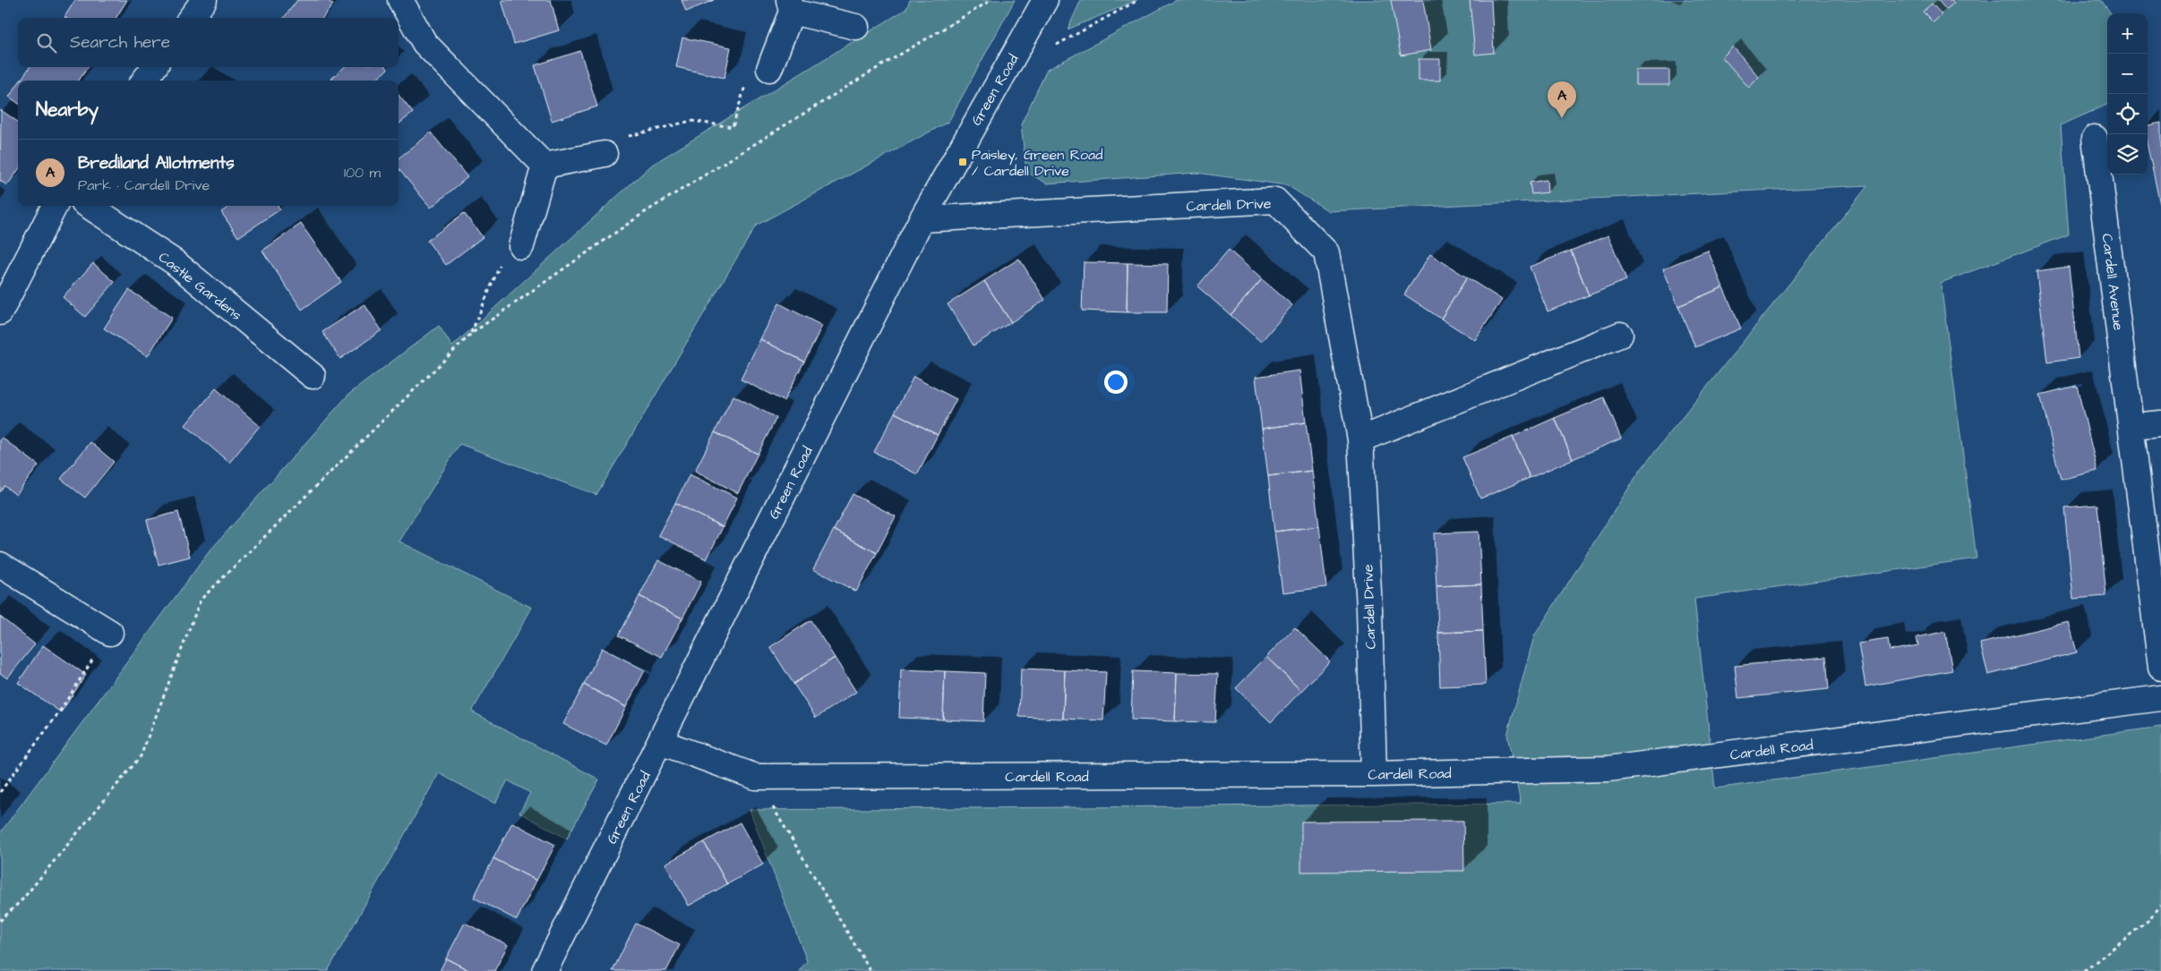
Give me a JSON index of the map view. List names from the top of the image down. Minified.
{"streets":{"street":["Green Road","Cardell Drive","Cardell Avenue","Castle Gardens","Cardell Road"]},"crossings":[["Green Road","Cardell Drive"],["Green Road","Cardell Road"],["Cardell Drive","Cardell Road"]],"places":{"transit":["Paisley, Green Road / Cardell Drive"]},"page":{"map_buttons":["+","−"],"search":"Search here","heading":"Nearby","pins":"A","list":[{"mark":"A","name":"Brediland Allotments","note":"Park · Cardell Drive","value":"100 m"}]}}
